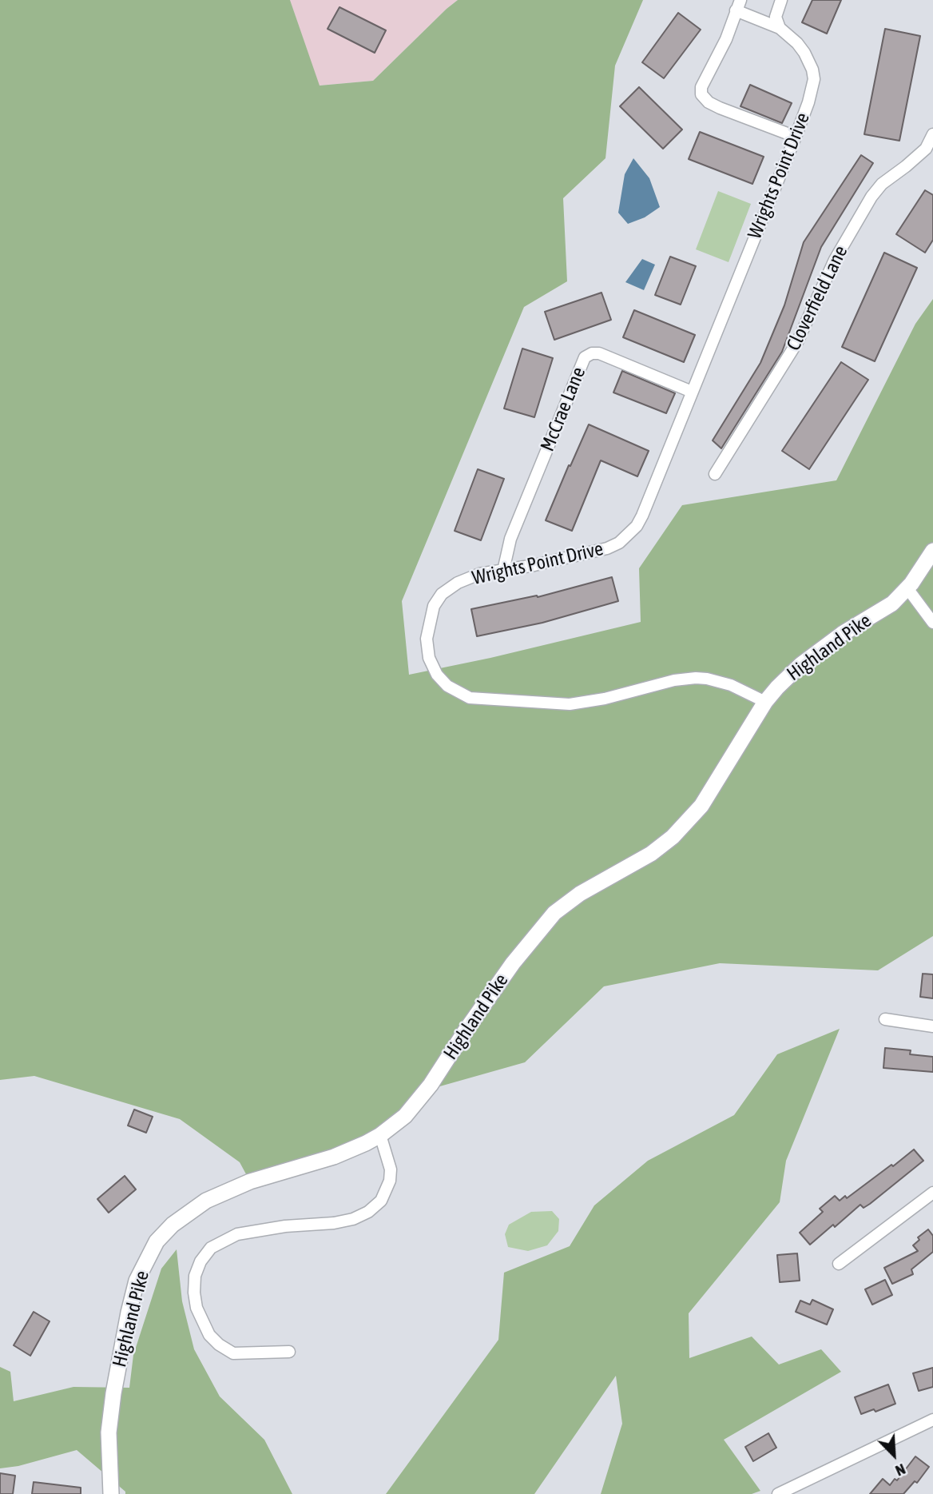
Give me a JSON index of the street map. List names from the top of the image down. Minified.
{"streets":{"street":["Wrights Point Drive","Cloverfield Lane","McCrae Lane","Highland Pike"]},"crossings":[["Wrights Point Drive","McCrae Lane"],["Wrights Point Drive","Highland Pike"]],"north":"bottom right"}
